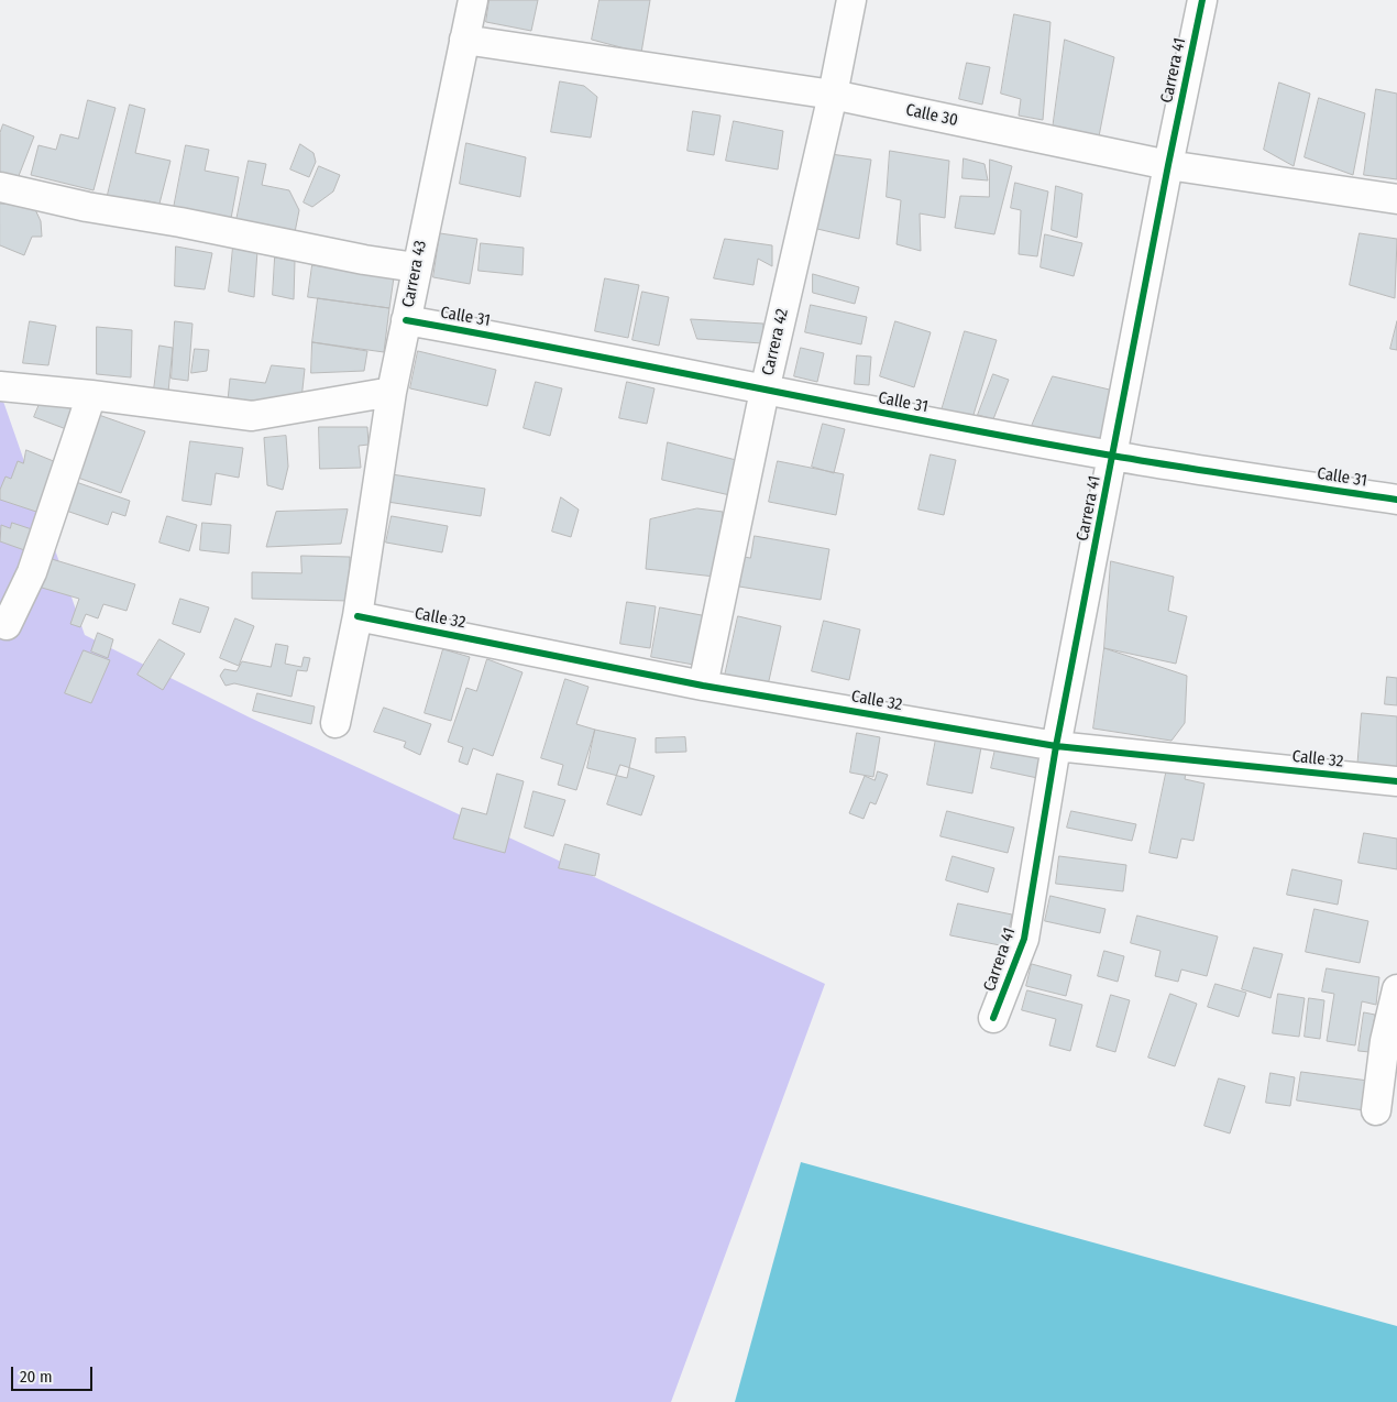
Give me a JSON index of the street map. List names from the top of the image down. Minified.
{"streets":{"street":["Carrera 41","Calle 30","Carrera 43","Calle 31","Carrera 42","Calle 32"]},"crossings":[["Carrera 41","Calle 30"],["Carrera 41","Calle 31"],["Carrera 41","Calle 32"],["Calle 30","Carrera 43"],["Calle 30","Carrera 42"],["Carrera 43","Calle 31"],["Carrera 43","Calle 32"],["Calle 31","Carrera 42"],["Carrera 42","Calle 32"]],"scale_bar":"20 m"}
